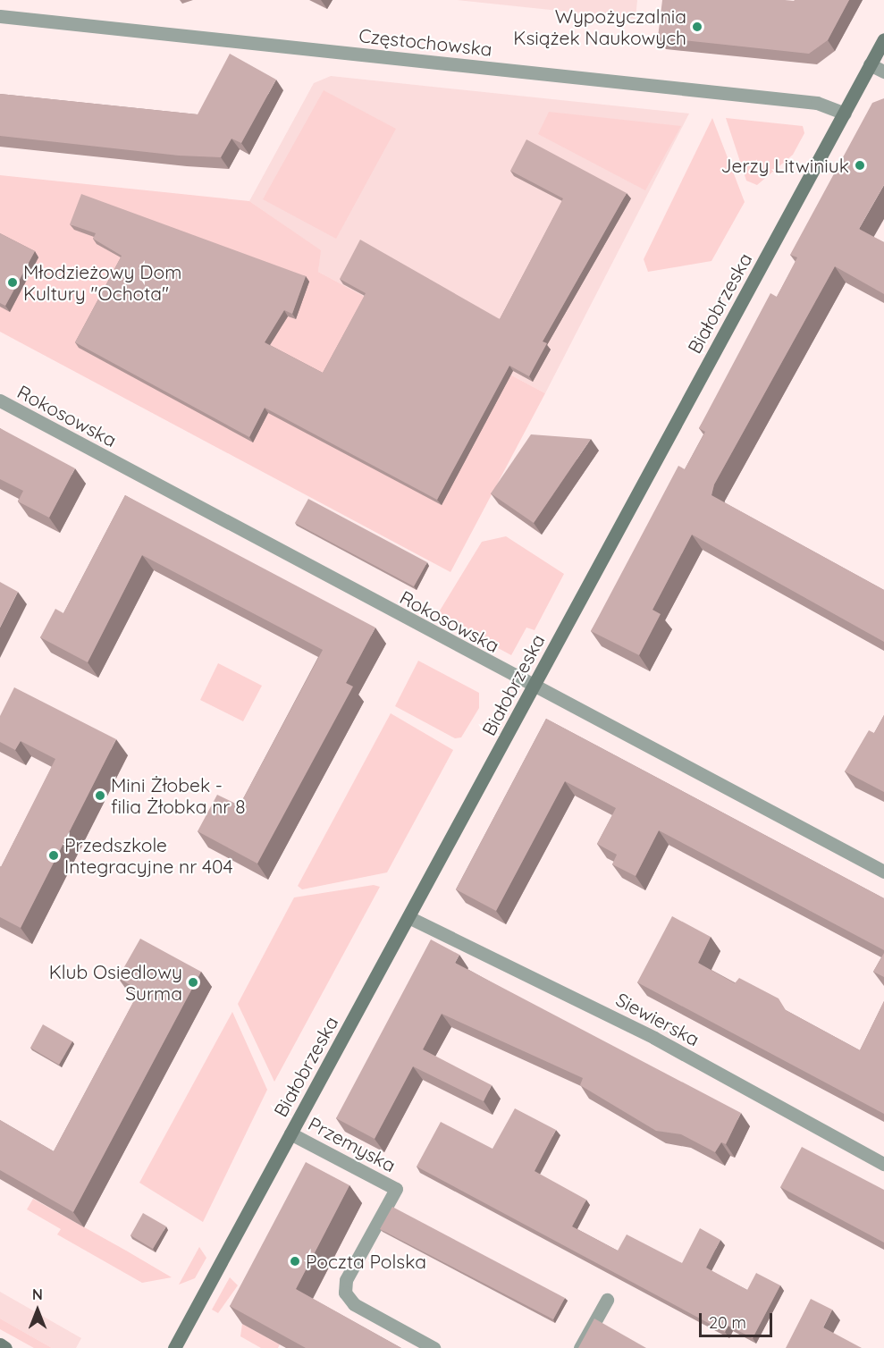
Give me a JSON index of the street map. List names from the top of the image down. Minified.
{"streets":{"street":["Częstochowska","Białobrzeska","Rokosowska","Siewierska","Przemyska"]},"crossings":[["Częstochowska","Białobrzeska"],["Białobrzeska","Rokosowska"],["Białobrzeska","Siewierska"],["Białobrzeska","Przemyska"]],"places":["Wypożyczalnia Książek Naukowych","Jerzy Litwiniuk","Młodzieżowy Dom Kultury \"Ochota\"","Mini Żłobek - filia Żłobka nr 8","Przedszkole Integracyjne nr 404","Klub Osiedlowy Surma","Poczta Polska"],"scale_bar":"20 m","north":"top"}
